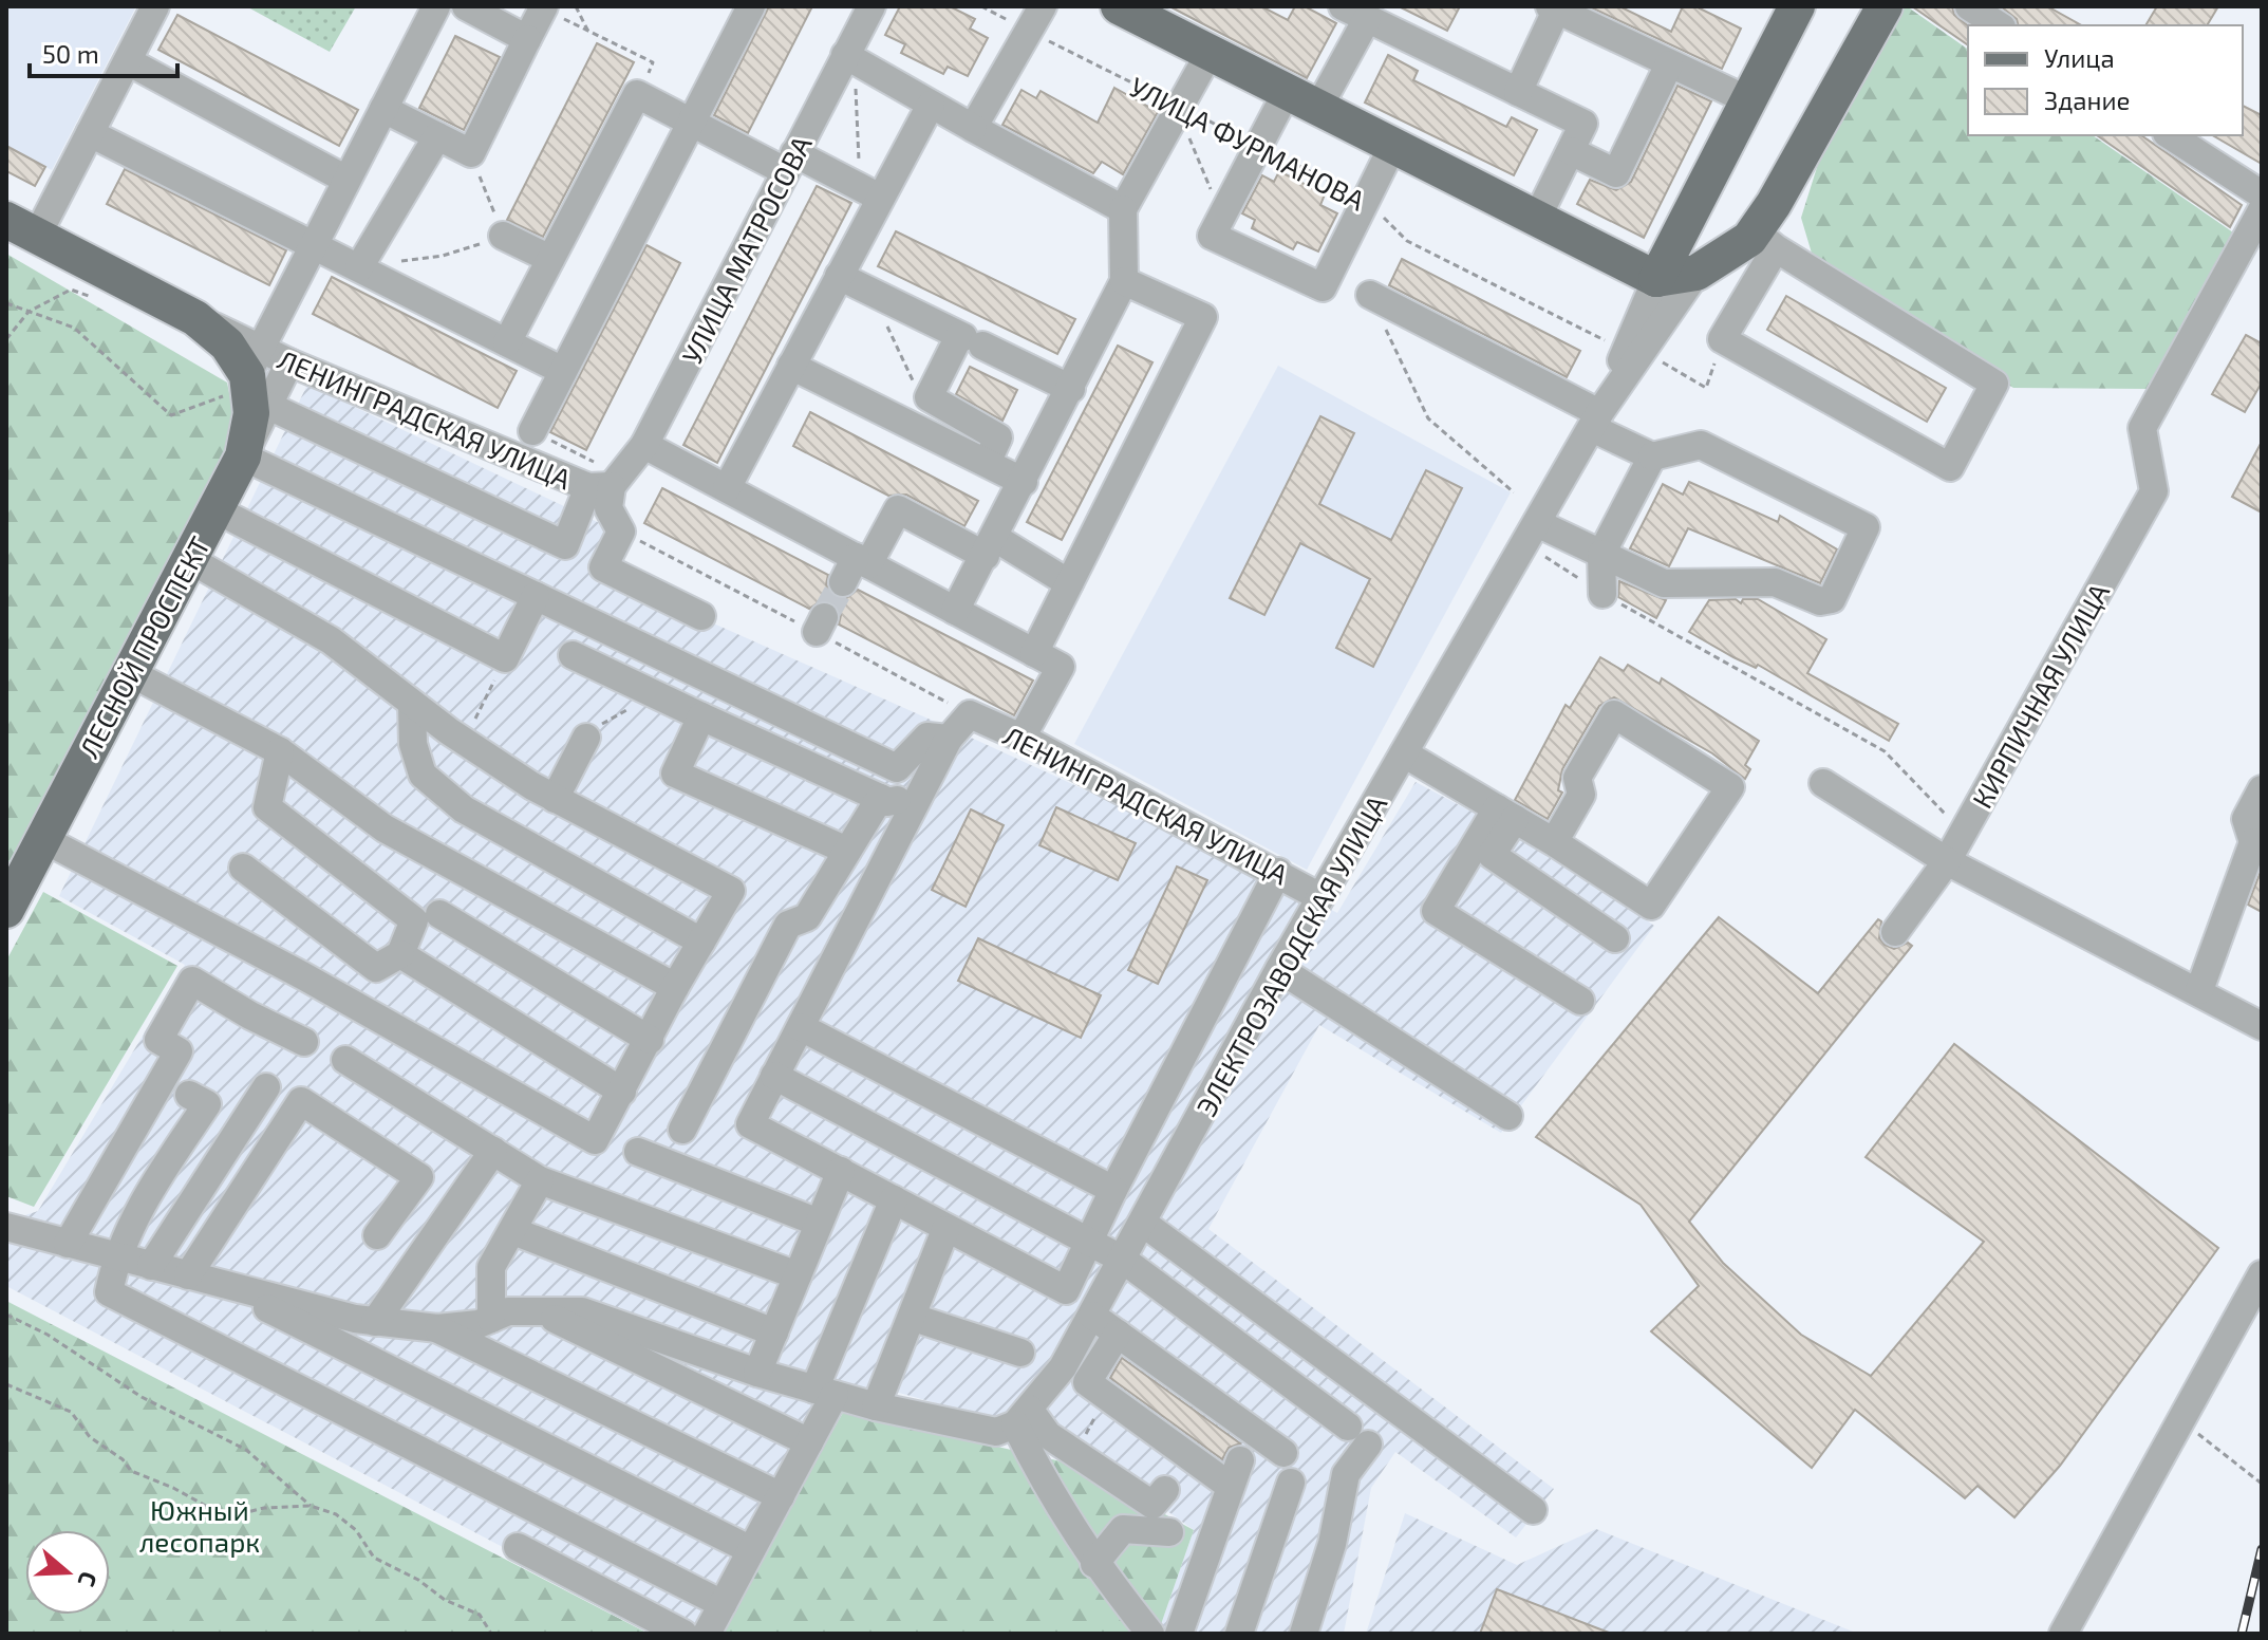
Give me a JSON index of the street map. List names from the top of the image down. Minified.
{"streets":{"main road":["ЛЕНИНГРАДСКАЯ УЛИЦА","ЛЕСНОЙ ПРОСПЕКТ","ЭЛЕКТРОЗАВОДСКАЯ УЛИЦА"],"street":["УЛИЦА МАТРОСОВА","КИРПИЧНАЯ УЛИЦА"],"path":["УЛИЦА ФУРМАНОВА"]},"crossings":[["УЛИЦА ФУРМАНОВА","ЭЛЕКТРОЗАВОДСКАЯ УЛИЦА"],["УЛИЦА МАТРОСОВА","ЛЕНИНГРАДСКАЯ УЛИЦА"],["ЛЕНИНГРАДСКАЯ УЛИЦА","ЛЕСНОЙ ПРОСПЕКТ"],["ЛЕНИНГРАДСКАЯ УЛИЦА","ЭЛЕКТРОЗАВОДСКАЯ УЛИЦА"]],"parks":["Южный лесопарк"],"legend":["Улица","Здание"],"scale_bar":"50 m","north":"right"}
